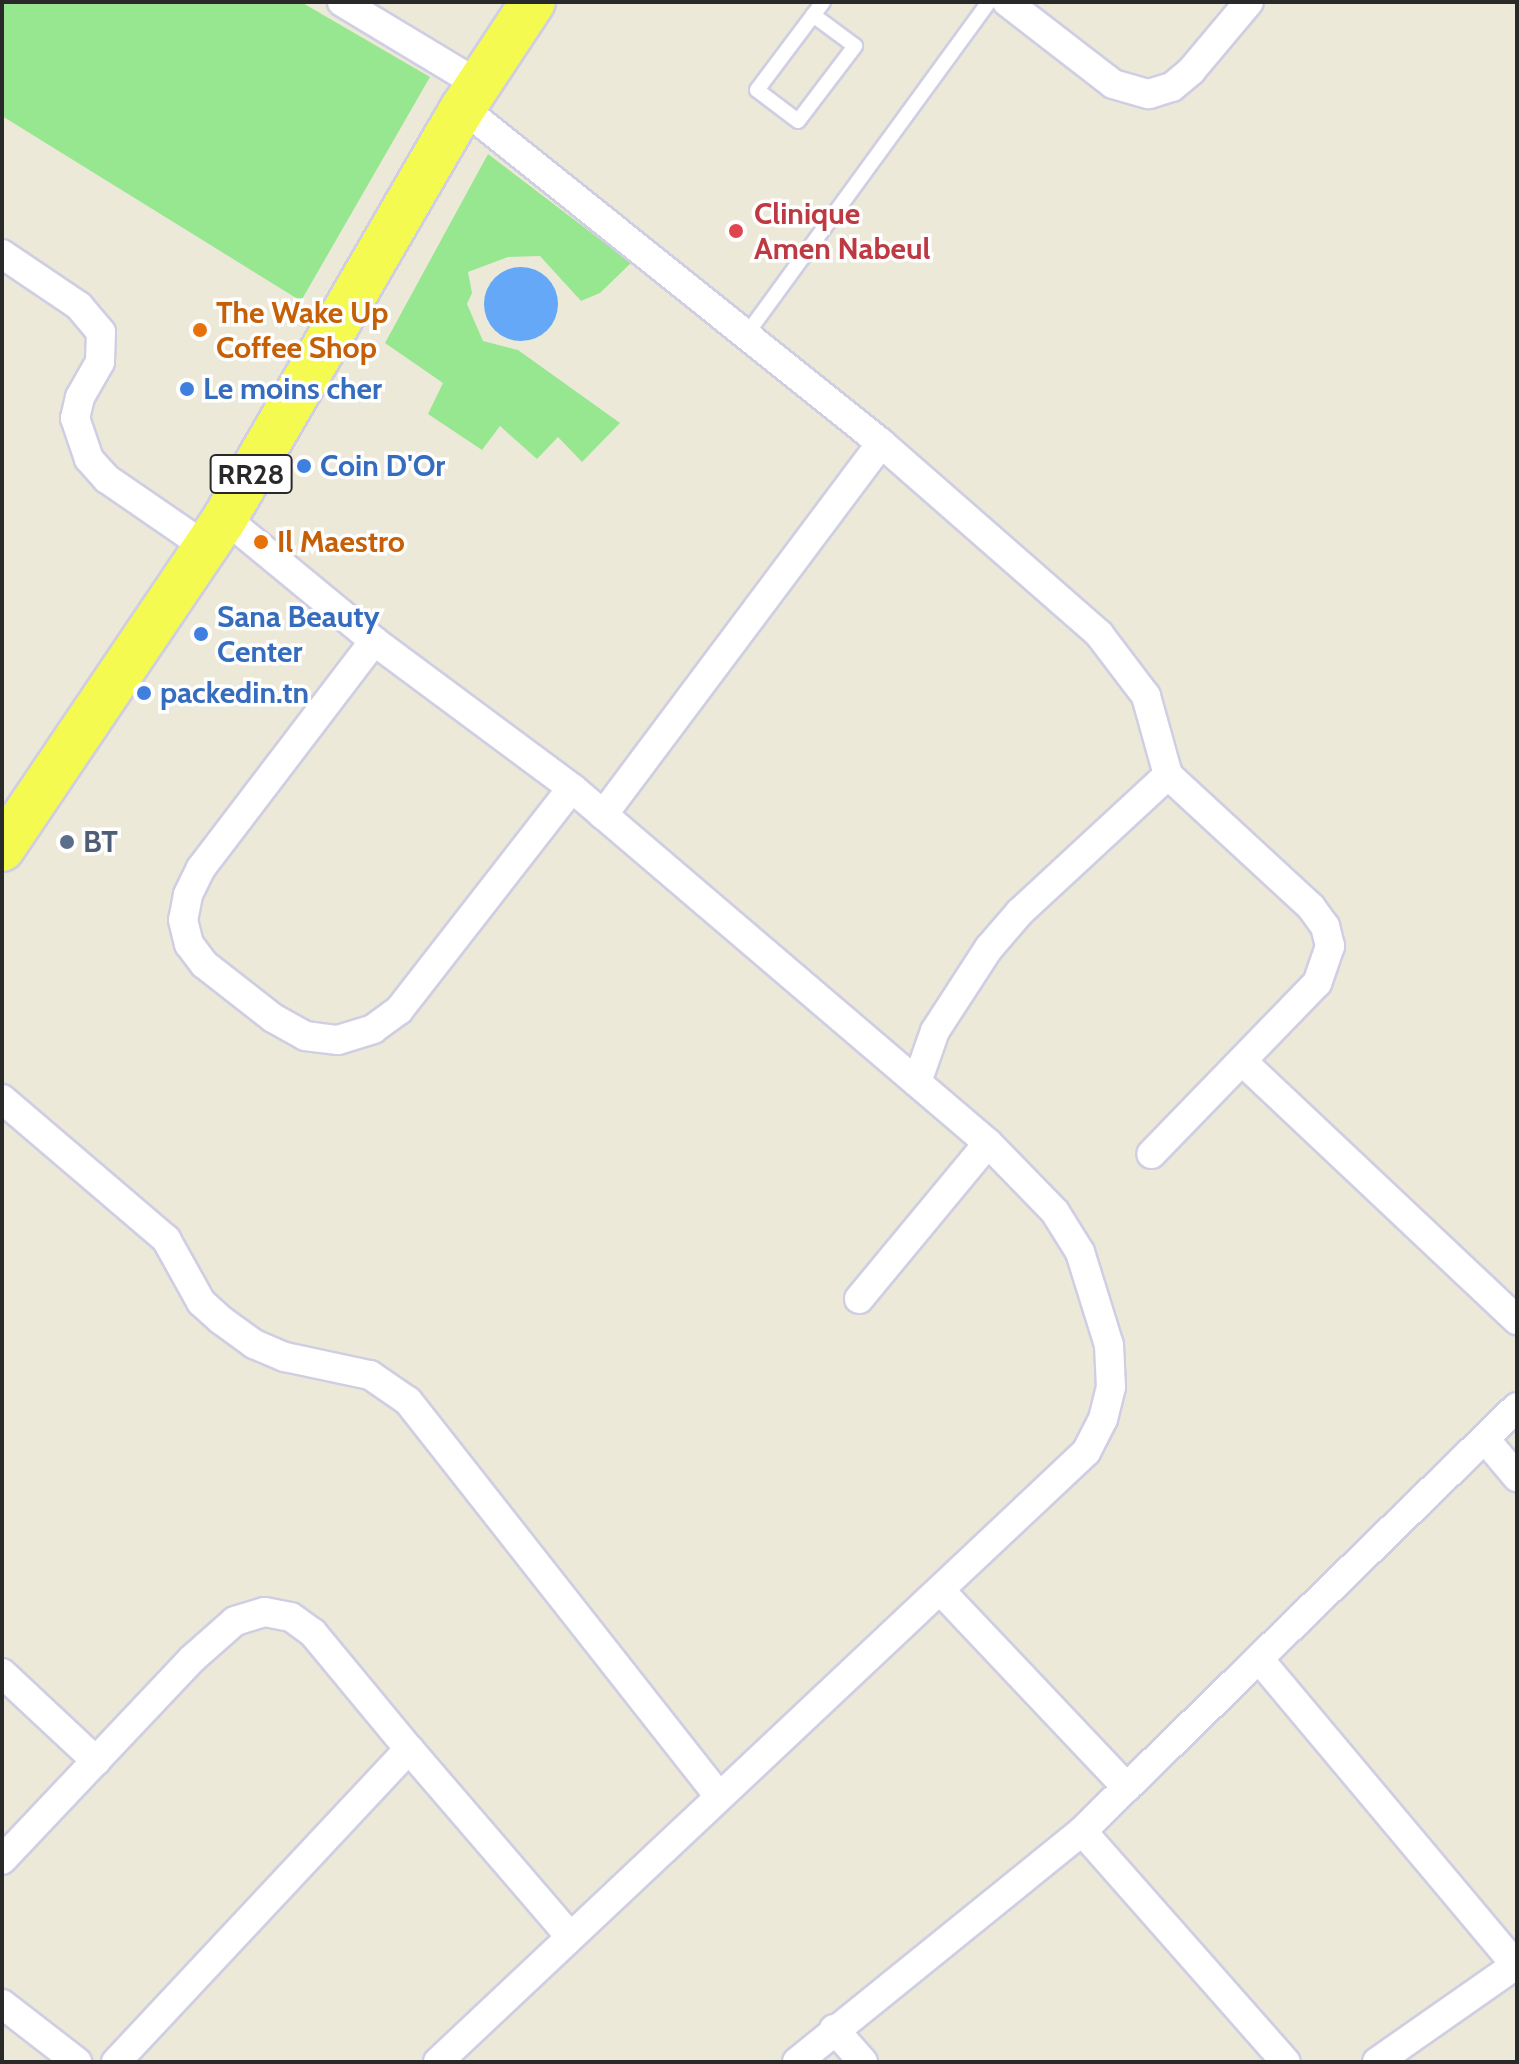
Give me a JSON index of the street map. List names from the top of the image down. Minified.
{"streets":{"main road":["RR28"]},"places":["Clinique Amen Nabeul","The Wake Up Coffee Shop","Le moins cher","Coin D'Or","Il Maestro","Sana Beauty Center","packedin.tn","BT"]}
